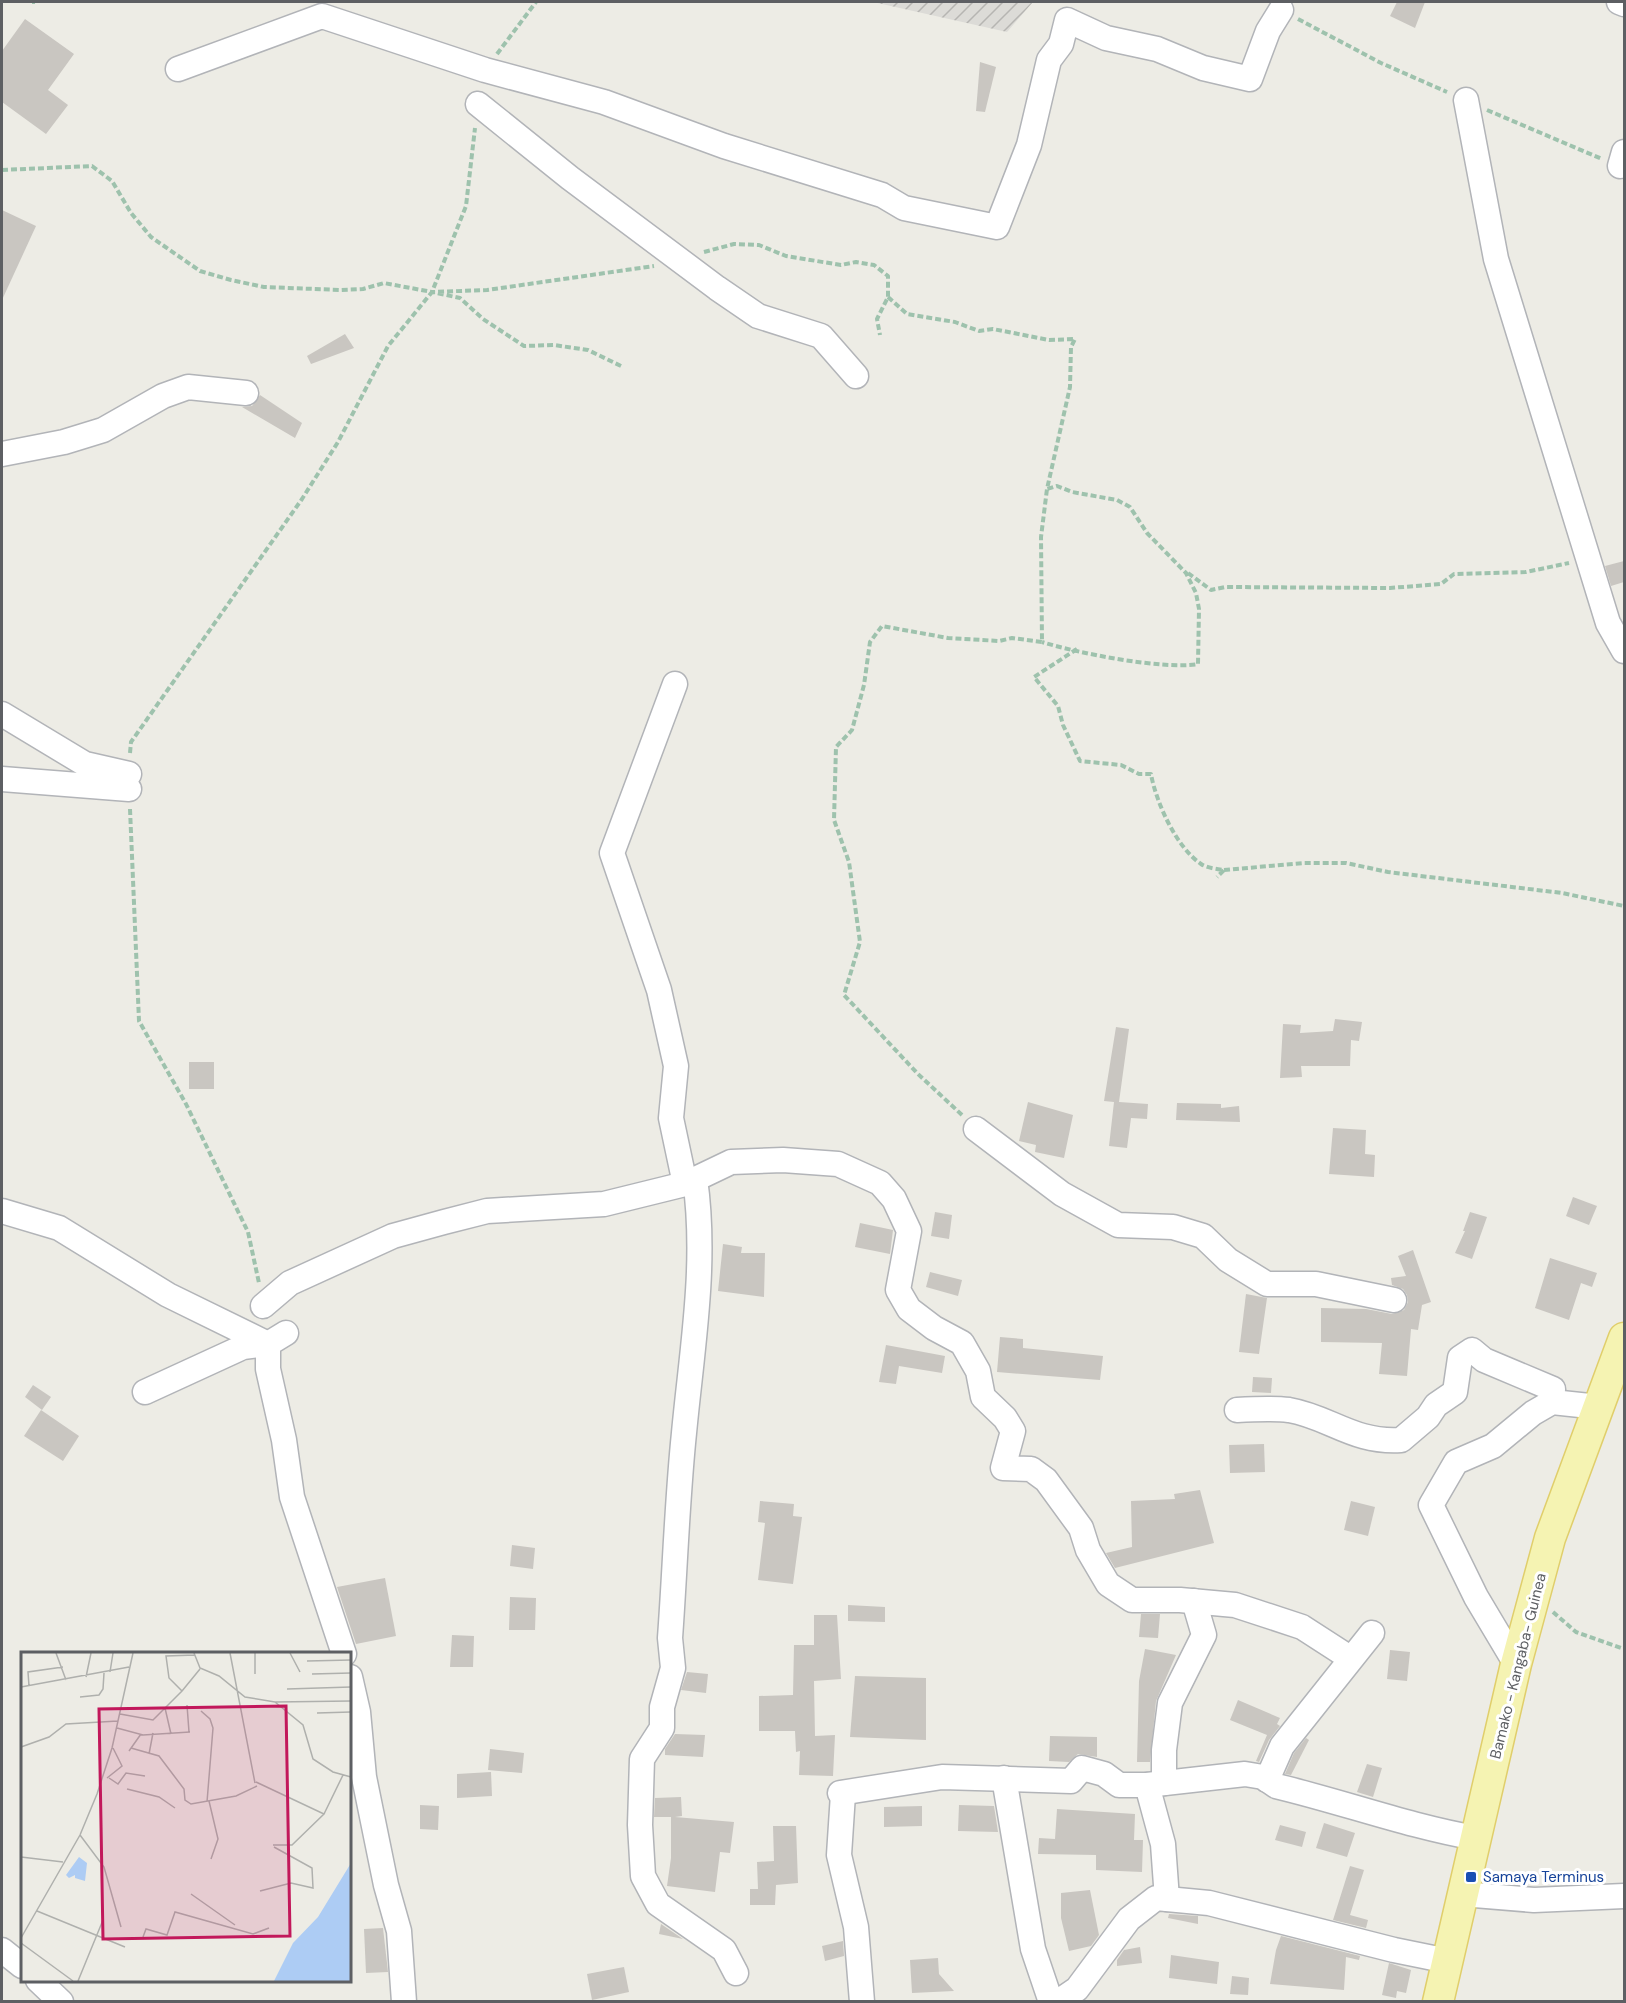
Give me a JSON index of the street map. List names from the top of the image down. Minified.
{"streets":{"main road":["Bamako - Kangaba- Guinea"]},"places":{"transit":["Samaya Terminus"]}}
